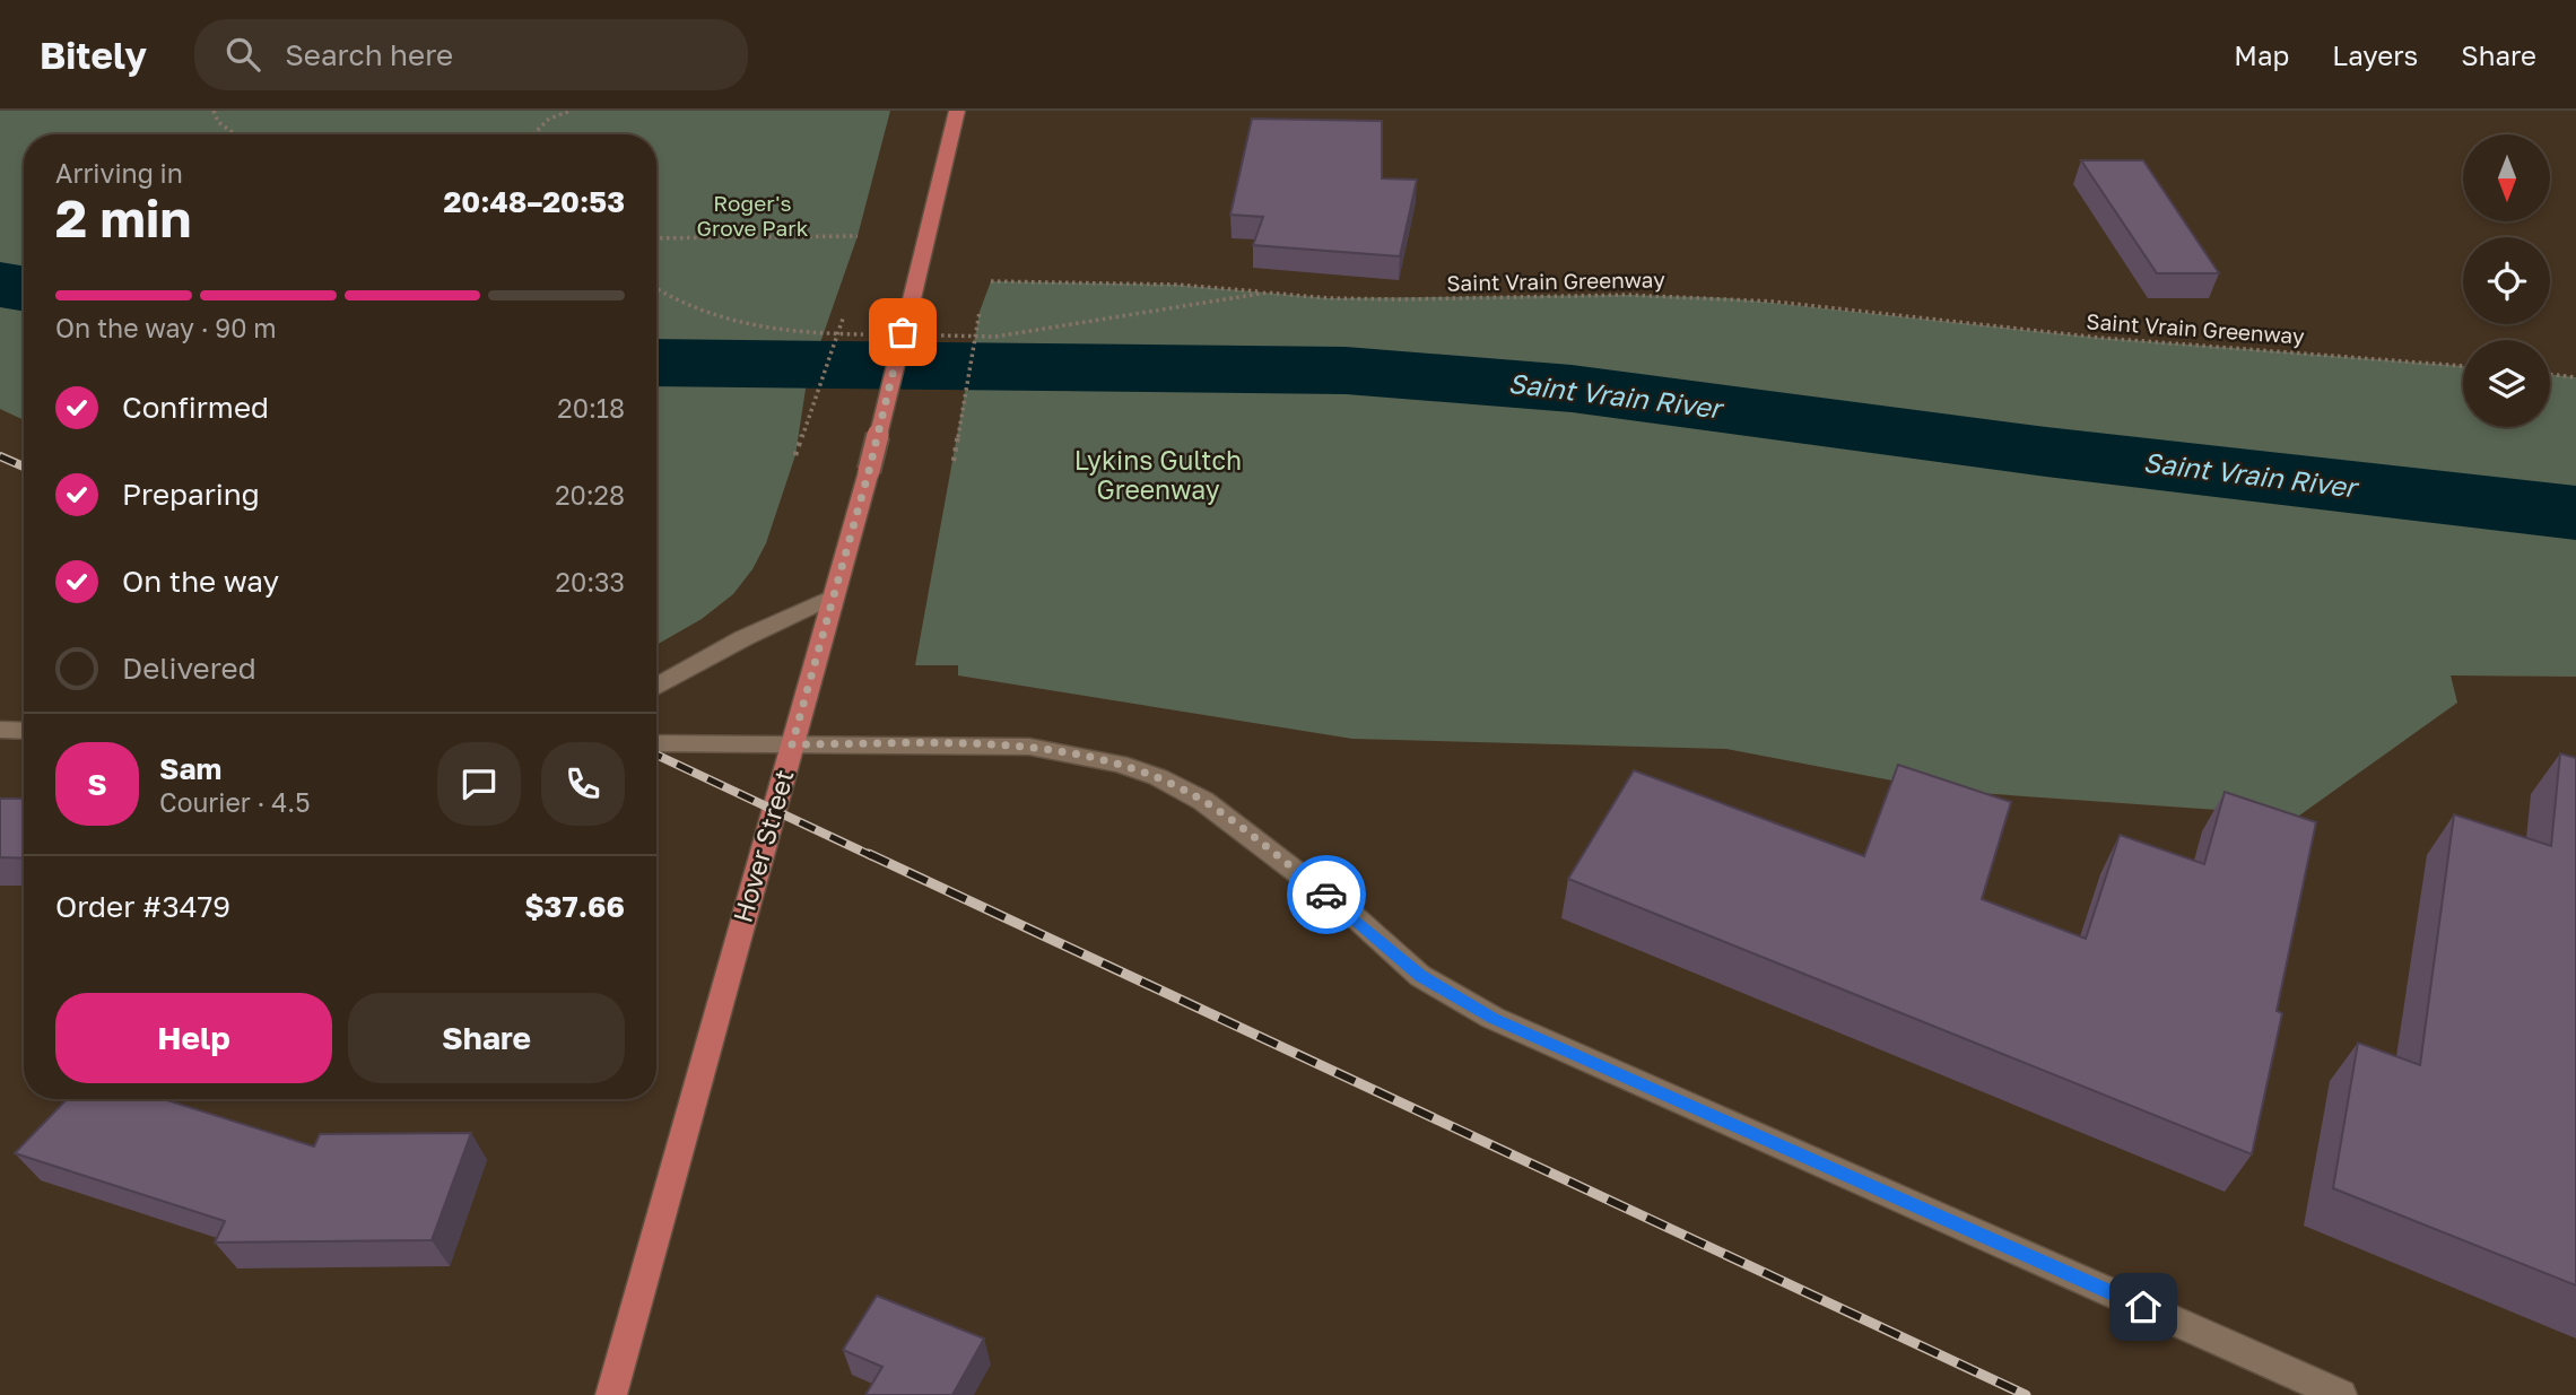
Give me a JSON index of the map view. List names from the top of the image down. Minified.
{"streets":{"main road":["Hover Street"],"path":["Saint Vrain Greenway"]},"water":["Saint Vrain River"],"parks":["Roger's Grove Park","Lykins Gultch Greenway"],"north":"bottom","page":{"header":"Bitely","search":"Search here","nav":["Map","Layers","Share"],"heading":["2 min","Arriving in","20:48–20:53"],"panel":["Sam","Courier · 4.5","Order #3479","$37.66"],"bar":"On the way · 90 m","list":[["Confirmed","20:18"],["Preparing","20:28"],["On the way","20:33"],"Delivered"],"round":"S","buttons":["Help","Share"]}}
